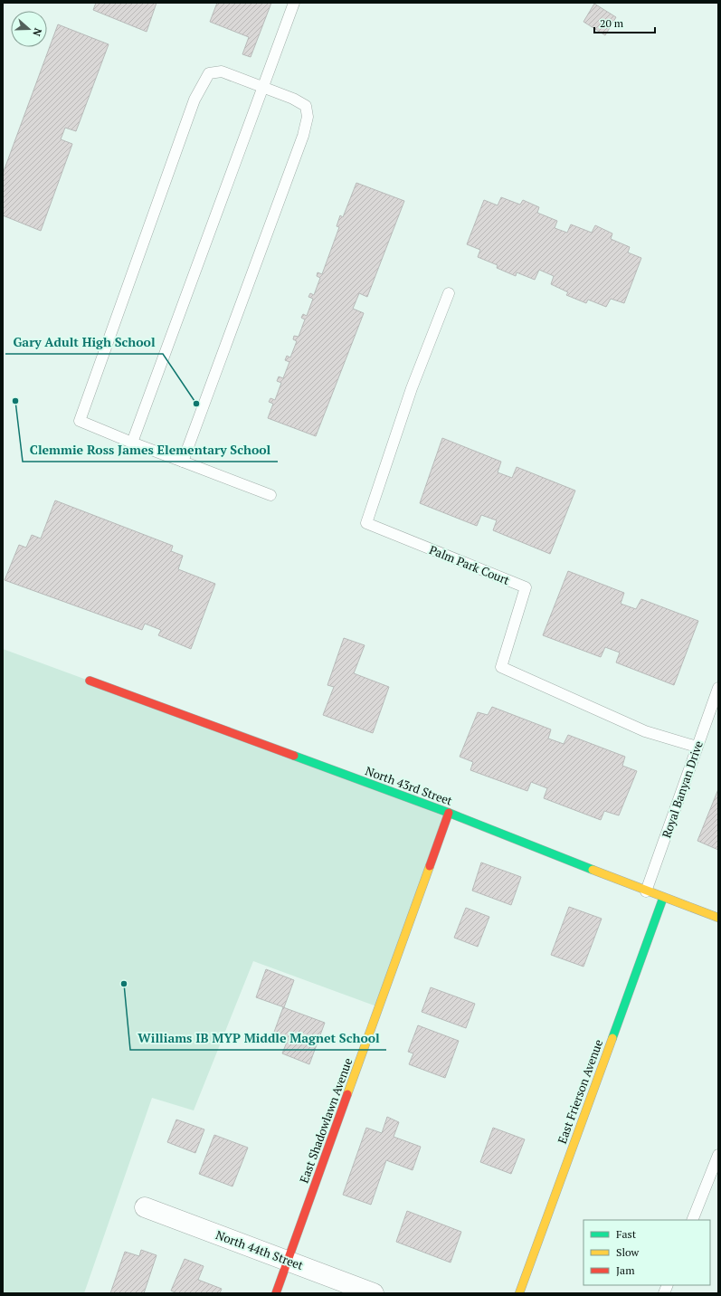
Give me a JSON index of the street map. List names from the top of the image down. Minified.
{"streets":{"street":["North 43rd Street","East Frierson Avenue","East Shadowlawn Avenue","North 44th Street"],"lane":["Palm Park Court","Royal Banyan Drive"]},"crossings":[["Palm Park Court","Royal Banyan Drive"],["North 43rd Street","Royal Banyan Drive"],["North 43rd Street","East Frierson Avenue"],["North 43rd Street","East Shadowlawn Avenue"],["East Shadowlawn Avenue","North 44th Street"]],"places":["Clemmie Ross James Elementary School","Gary Adult High School","Williams IB MYP Middle Magnet School"],"legend":["Fast","Slow","Jam"],"scale_bar":"20 m","north":"right"}
